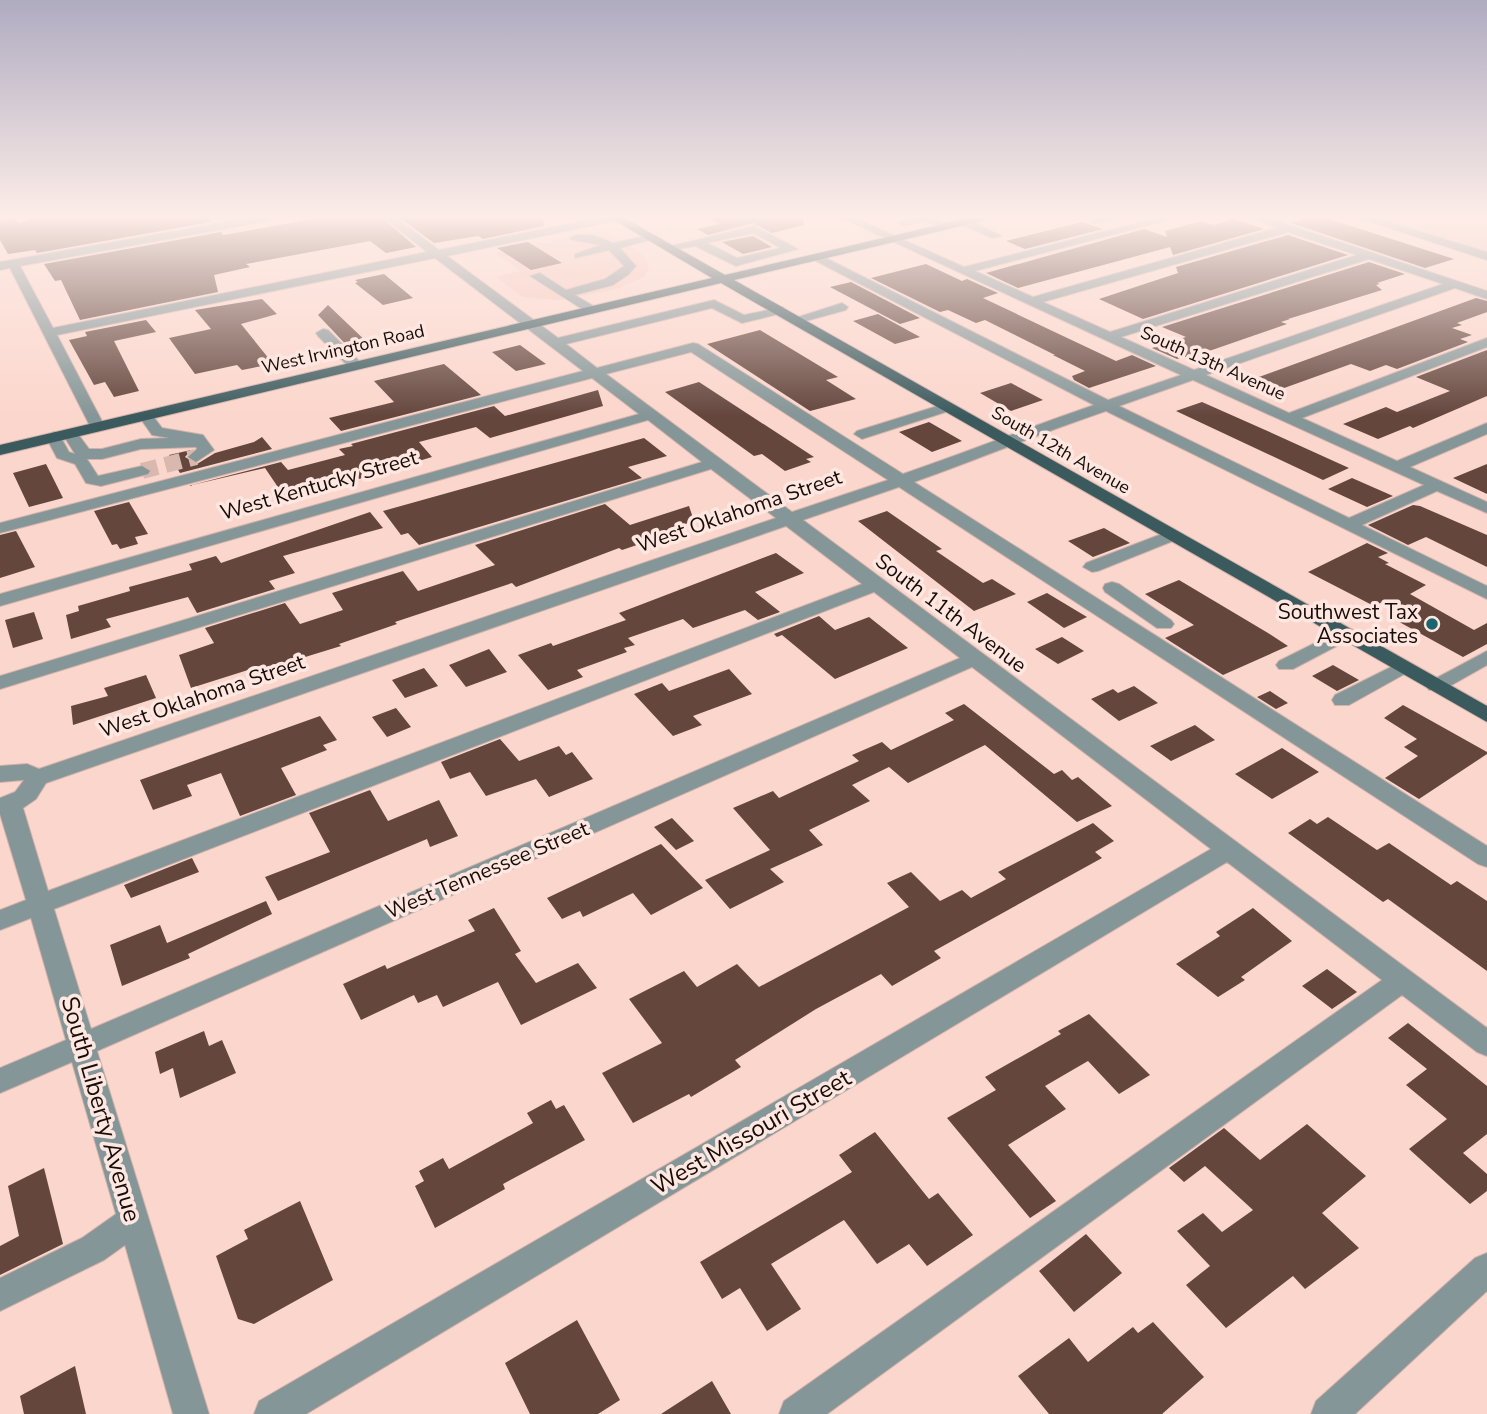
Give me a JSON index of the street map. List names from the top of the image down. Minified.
{"streets":{"main road":["West Irvington Road","South 12th Avenue"],"street":["South 13th Avenue","West Kentucky Street","West Oklahoma Street","South 11th Avenue","West Tennessee Street","South Liberty Avenue","West Missouri Street"]},"crossings":[["West Irvington Road","South 11th Avenue"],["South 13th Avenue","West Oklahoma Street"],["South 12th Avenue","West Oklahoma Street"],["West Kentucky Street","South 11th Avenue"],["West Oklahoma Street","South 11th Avenue"],["South 11th Avenue","West Tennessee Street"],["South 11th Avenue","West Missouri Street"],["West Tennessee Street","South Liberty Avenue"]],"places":["Southwest Tax Associates"]}
